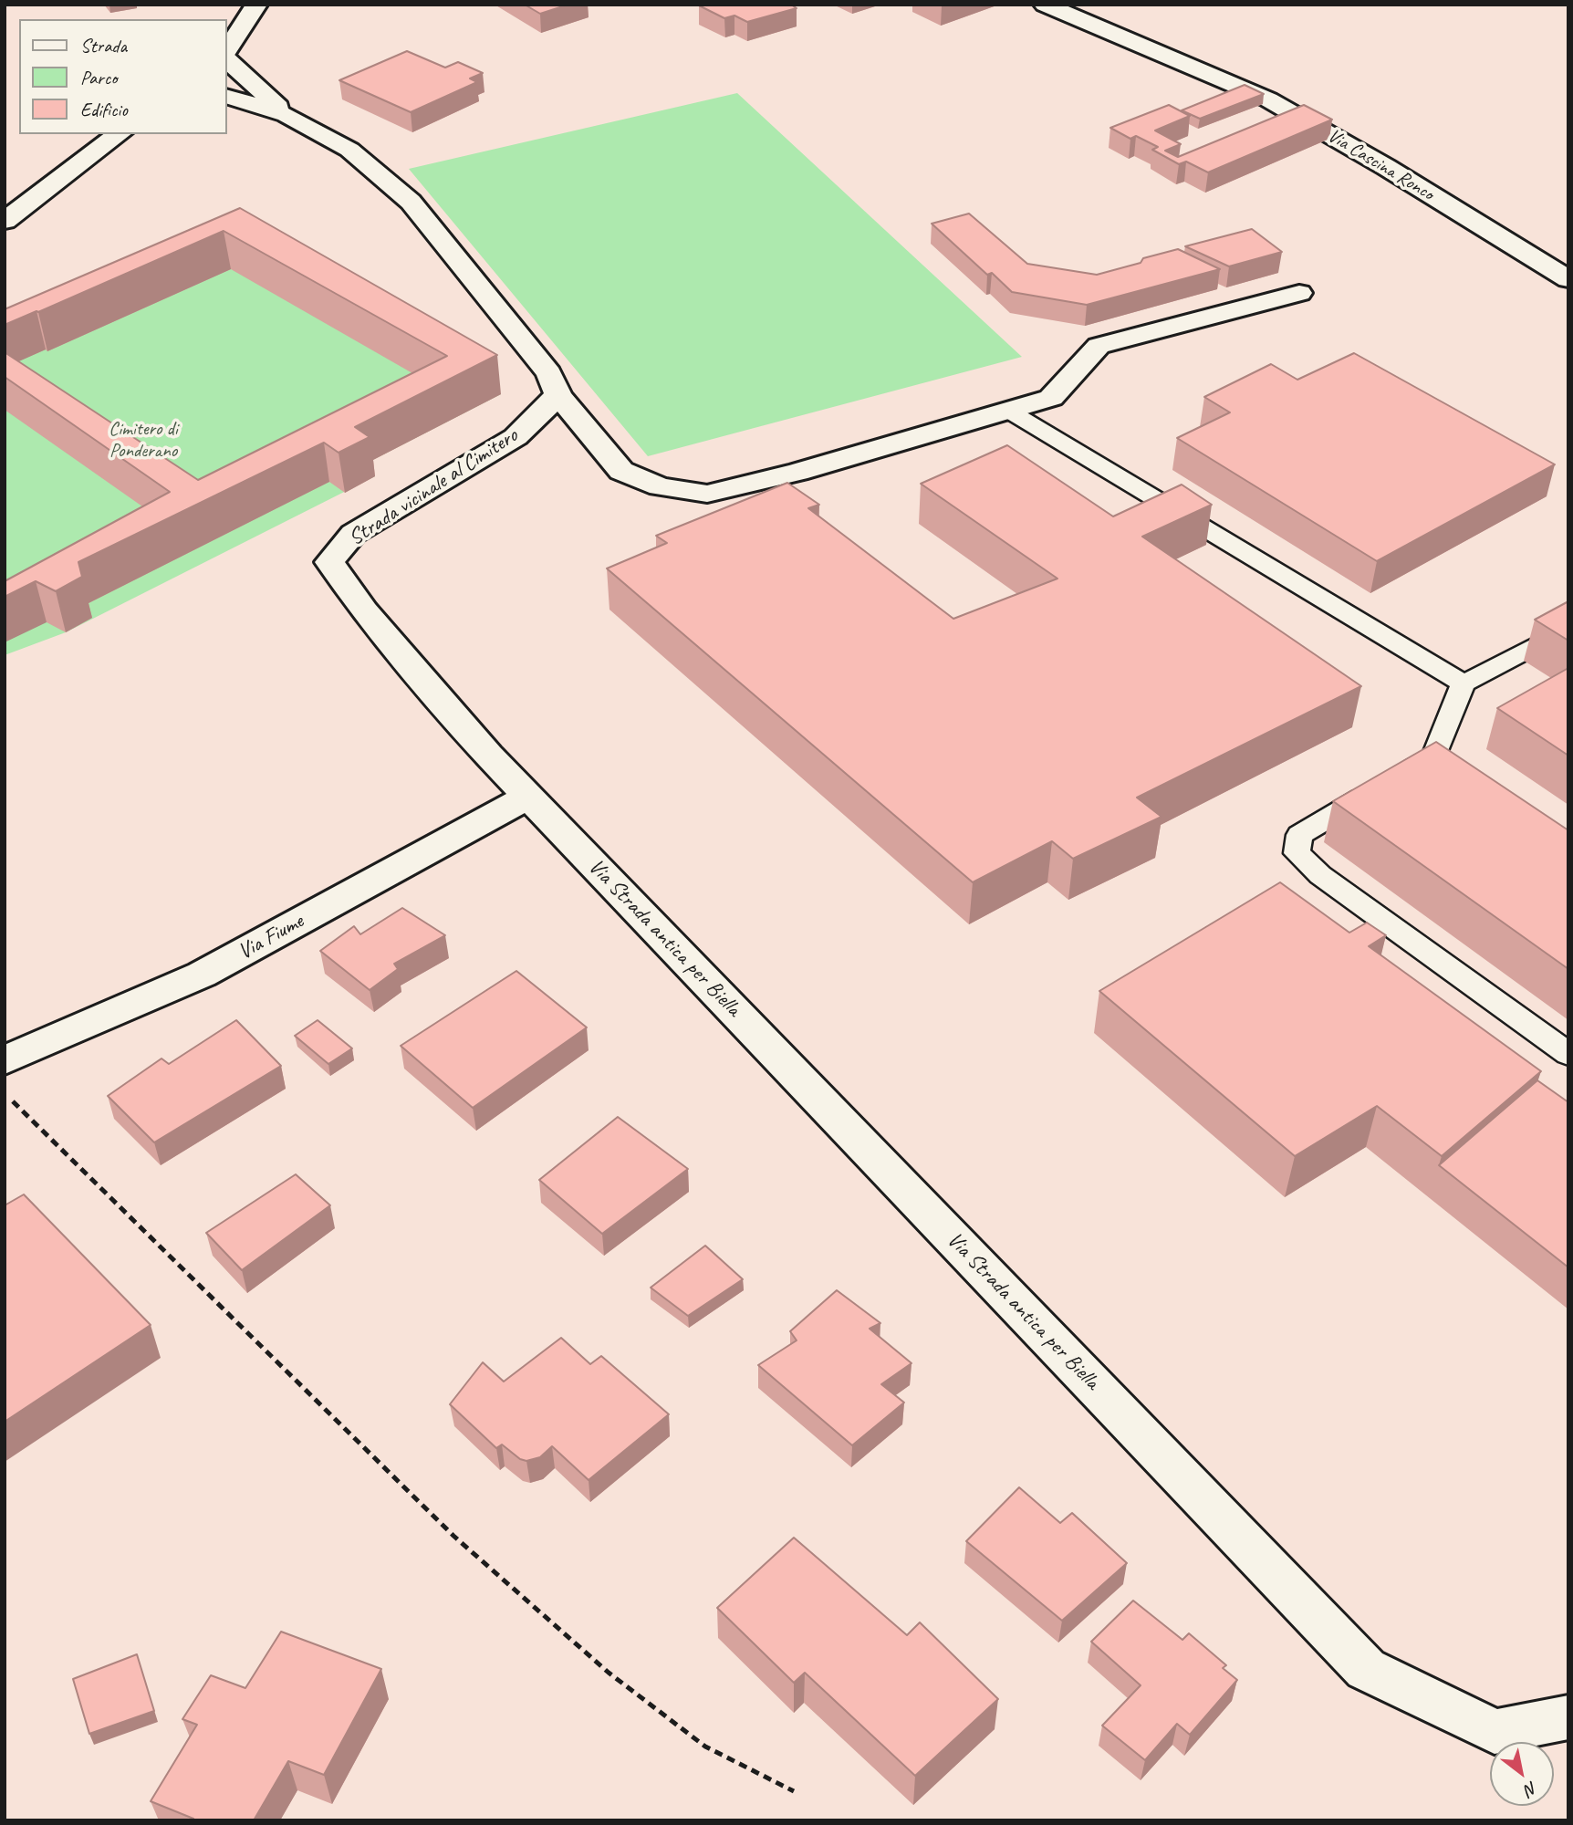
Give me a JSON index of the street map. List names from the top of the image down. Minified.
{"streets":{"street":["Via Cascina Ronco","Strada vicinale al Cimitero","Via Fiume","Via Strada antica per Biella"]},"crossings":[["Strada vicinale al Cimitero","Via Fiume"],["Strada vicinale al Cimitero","Via Strada antica per Biella"],["Via Fiume","Via Strada antica per Biella"]],"parks":["Cimitero di Ponderano"],"legend":["Strada","Parco","Edificio"],"north":"bottom right"}
